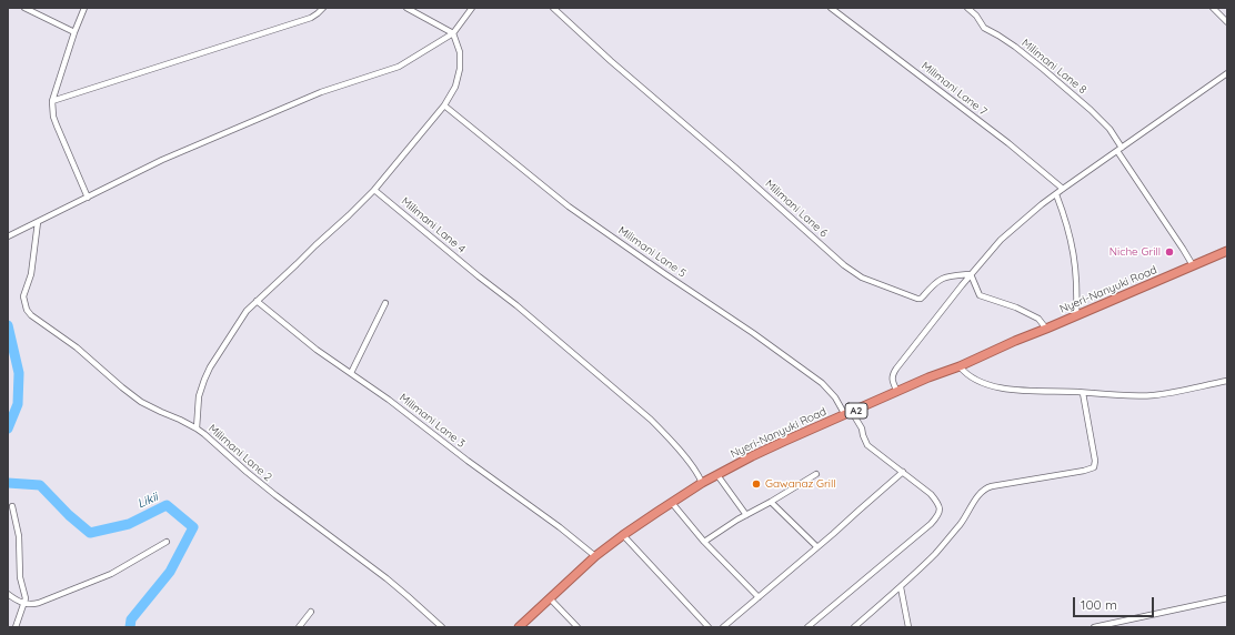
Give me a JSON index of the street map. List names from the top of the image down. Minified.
{"streets":{"highway":["Nyeri-Nanyuki Road","A2"],"street":["Milimani Lane 8","Milimani Lane 7","Milimani Lane 6","Milimani Lane 4","Milimani Lane 5","Milimani Lane 3","Milimani Lane 2"]},"crossings":[["Milimani Lane 4","Nyeri-Nanyuki Road"],["Milimani Lane 5","Nyeri-Nanyuki Road"],["Nyeri-Nanyuki Road","Milimani Lane 3"]],"water":["Likii"],"places":["Niche Grill","Gawanaz Grill"],"scale_bar":"100 m"}
